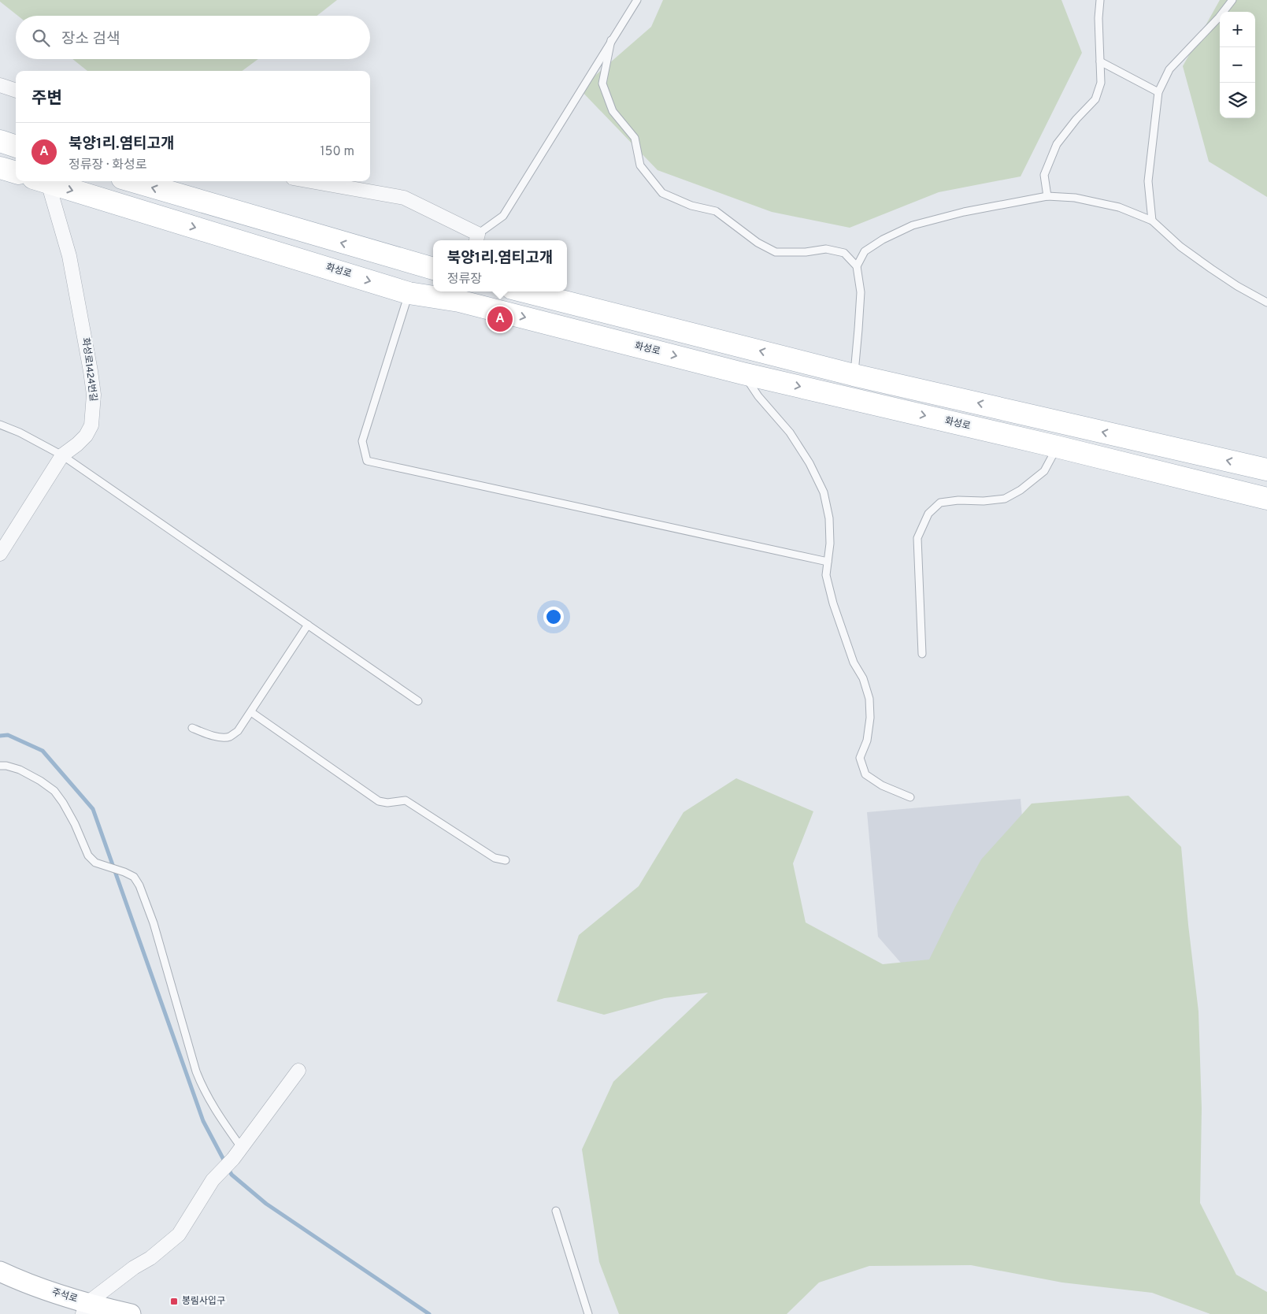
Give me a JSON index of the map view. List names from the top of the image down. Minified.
{"streets":{"main road":["화성로","주석로"],"street":["화성로1424번길"]},"places":{"transit":["봉림사입구"]},"page":{"map_buttons":["+","−"],"search":"장소 검색","heading":"주변","list":[{"mark":"A","name":"북양1리.염티고개","note":"정류장 · 화성로","value":"150 m"}],"popup":["북양1리.염티고개","정류장"],"pins":"A"}}
